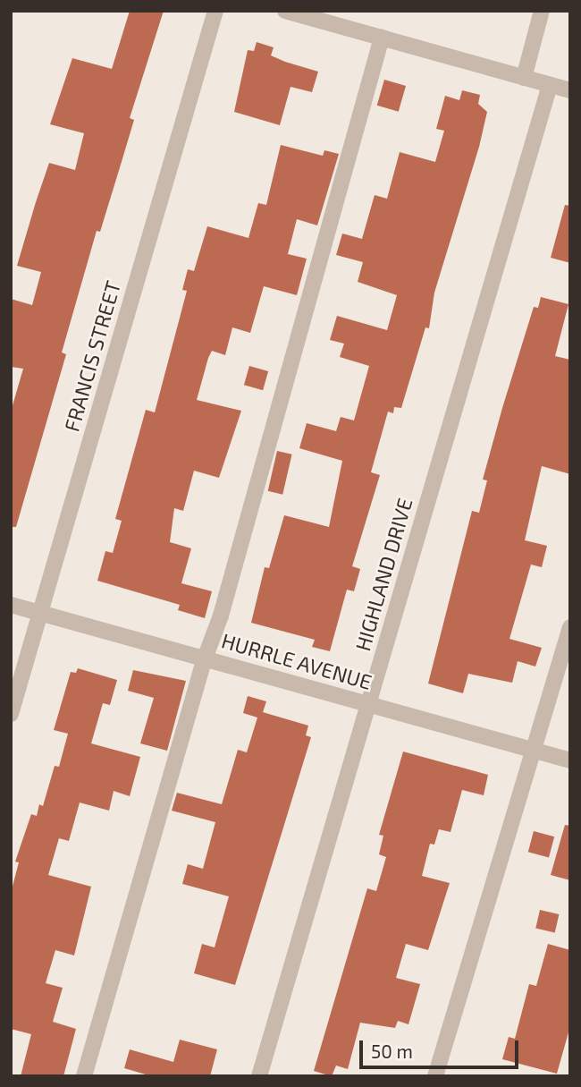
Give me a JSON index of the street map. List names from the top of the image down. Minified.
{"streets":{"street":["FRANCIS STREET","HIGHLAND DRIVE","HURRLE AVENUE"]},"crossings":[["FRANCIS STREET","HURRLE AVENUE"],["HIGHLAND DRIVE","HURRLE AVENUE"]],"scale_bar":"50 m"}
